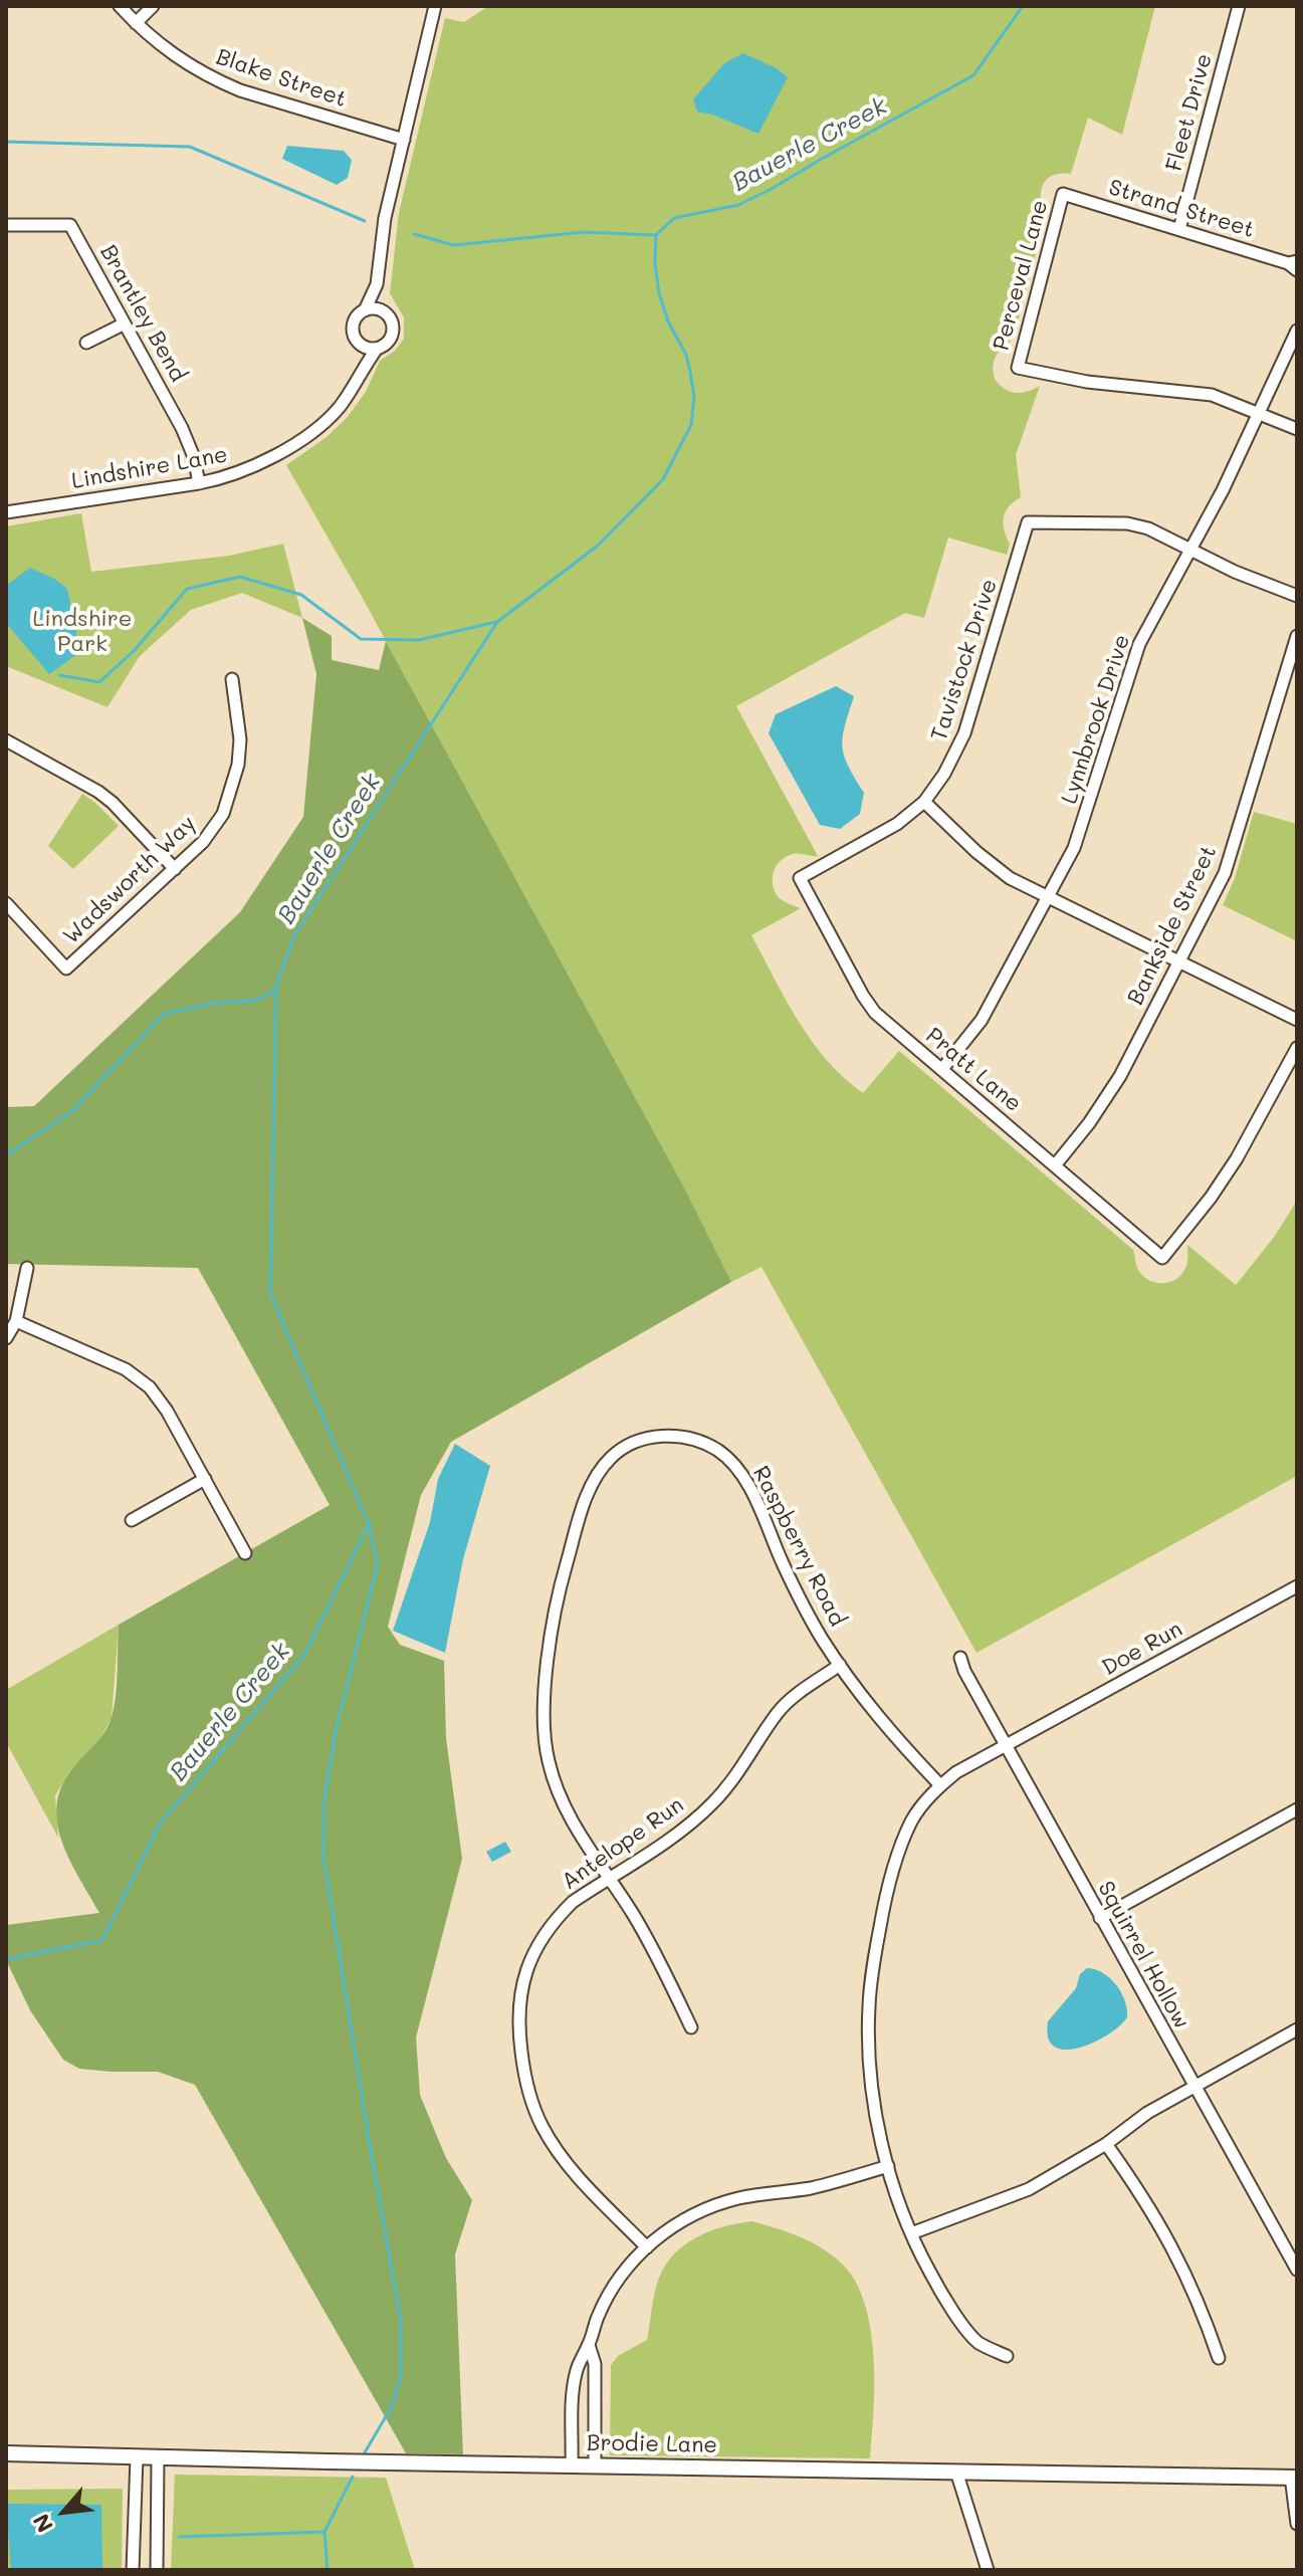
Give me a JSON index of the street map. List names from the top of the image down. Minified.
{"streets":{"main road":["Brodie Lane"],"street":["Blake Street","Fleet Drive","Strand Street","Perceval Lane","Brantley Bend","Lindshire Lane","Tavistock Drive","Lynnbrook Drive","Wadsworth Way","Bankside Street","Pratt Lane","Raspberry Road","Doe Run","Antelope Run","Squirrel Hollow"]},"crossings":[["Blake Street","Lindshire Lane"],["Fleet Drive","Strand Street"],["Strand Street","Perceval Lane"],["Perceval Lane","Lynnbrook Drive"],["Brantley Bend","Lindshire Lane"],["Tavistock Drive","Lynnbrook Drive"],["Tavistock Drive","Pratt Lane"],["Lynnbrook Drive","Pratt Lane"],["Bankside Street","Pratt Lane"],["Raspberry Road","Doe Run"],["Raspberry Road","Antelope Run"],["Doe Run","Squirrel Hollow"]],"water":["Bauerle Creek"],"parks":["Lindshire Park"],"north":"bottom left"}
